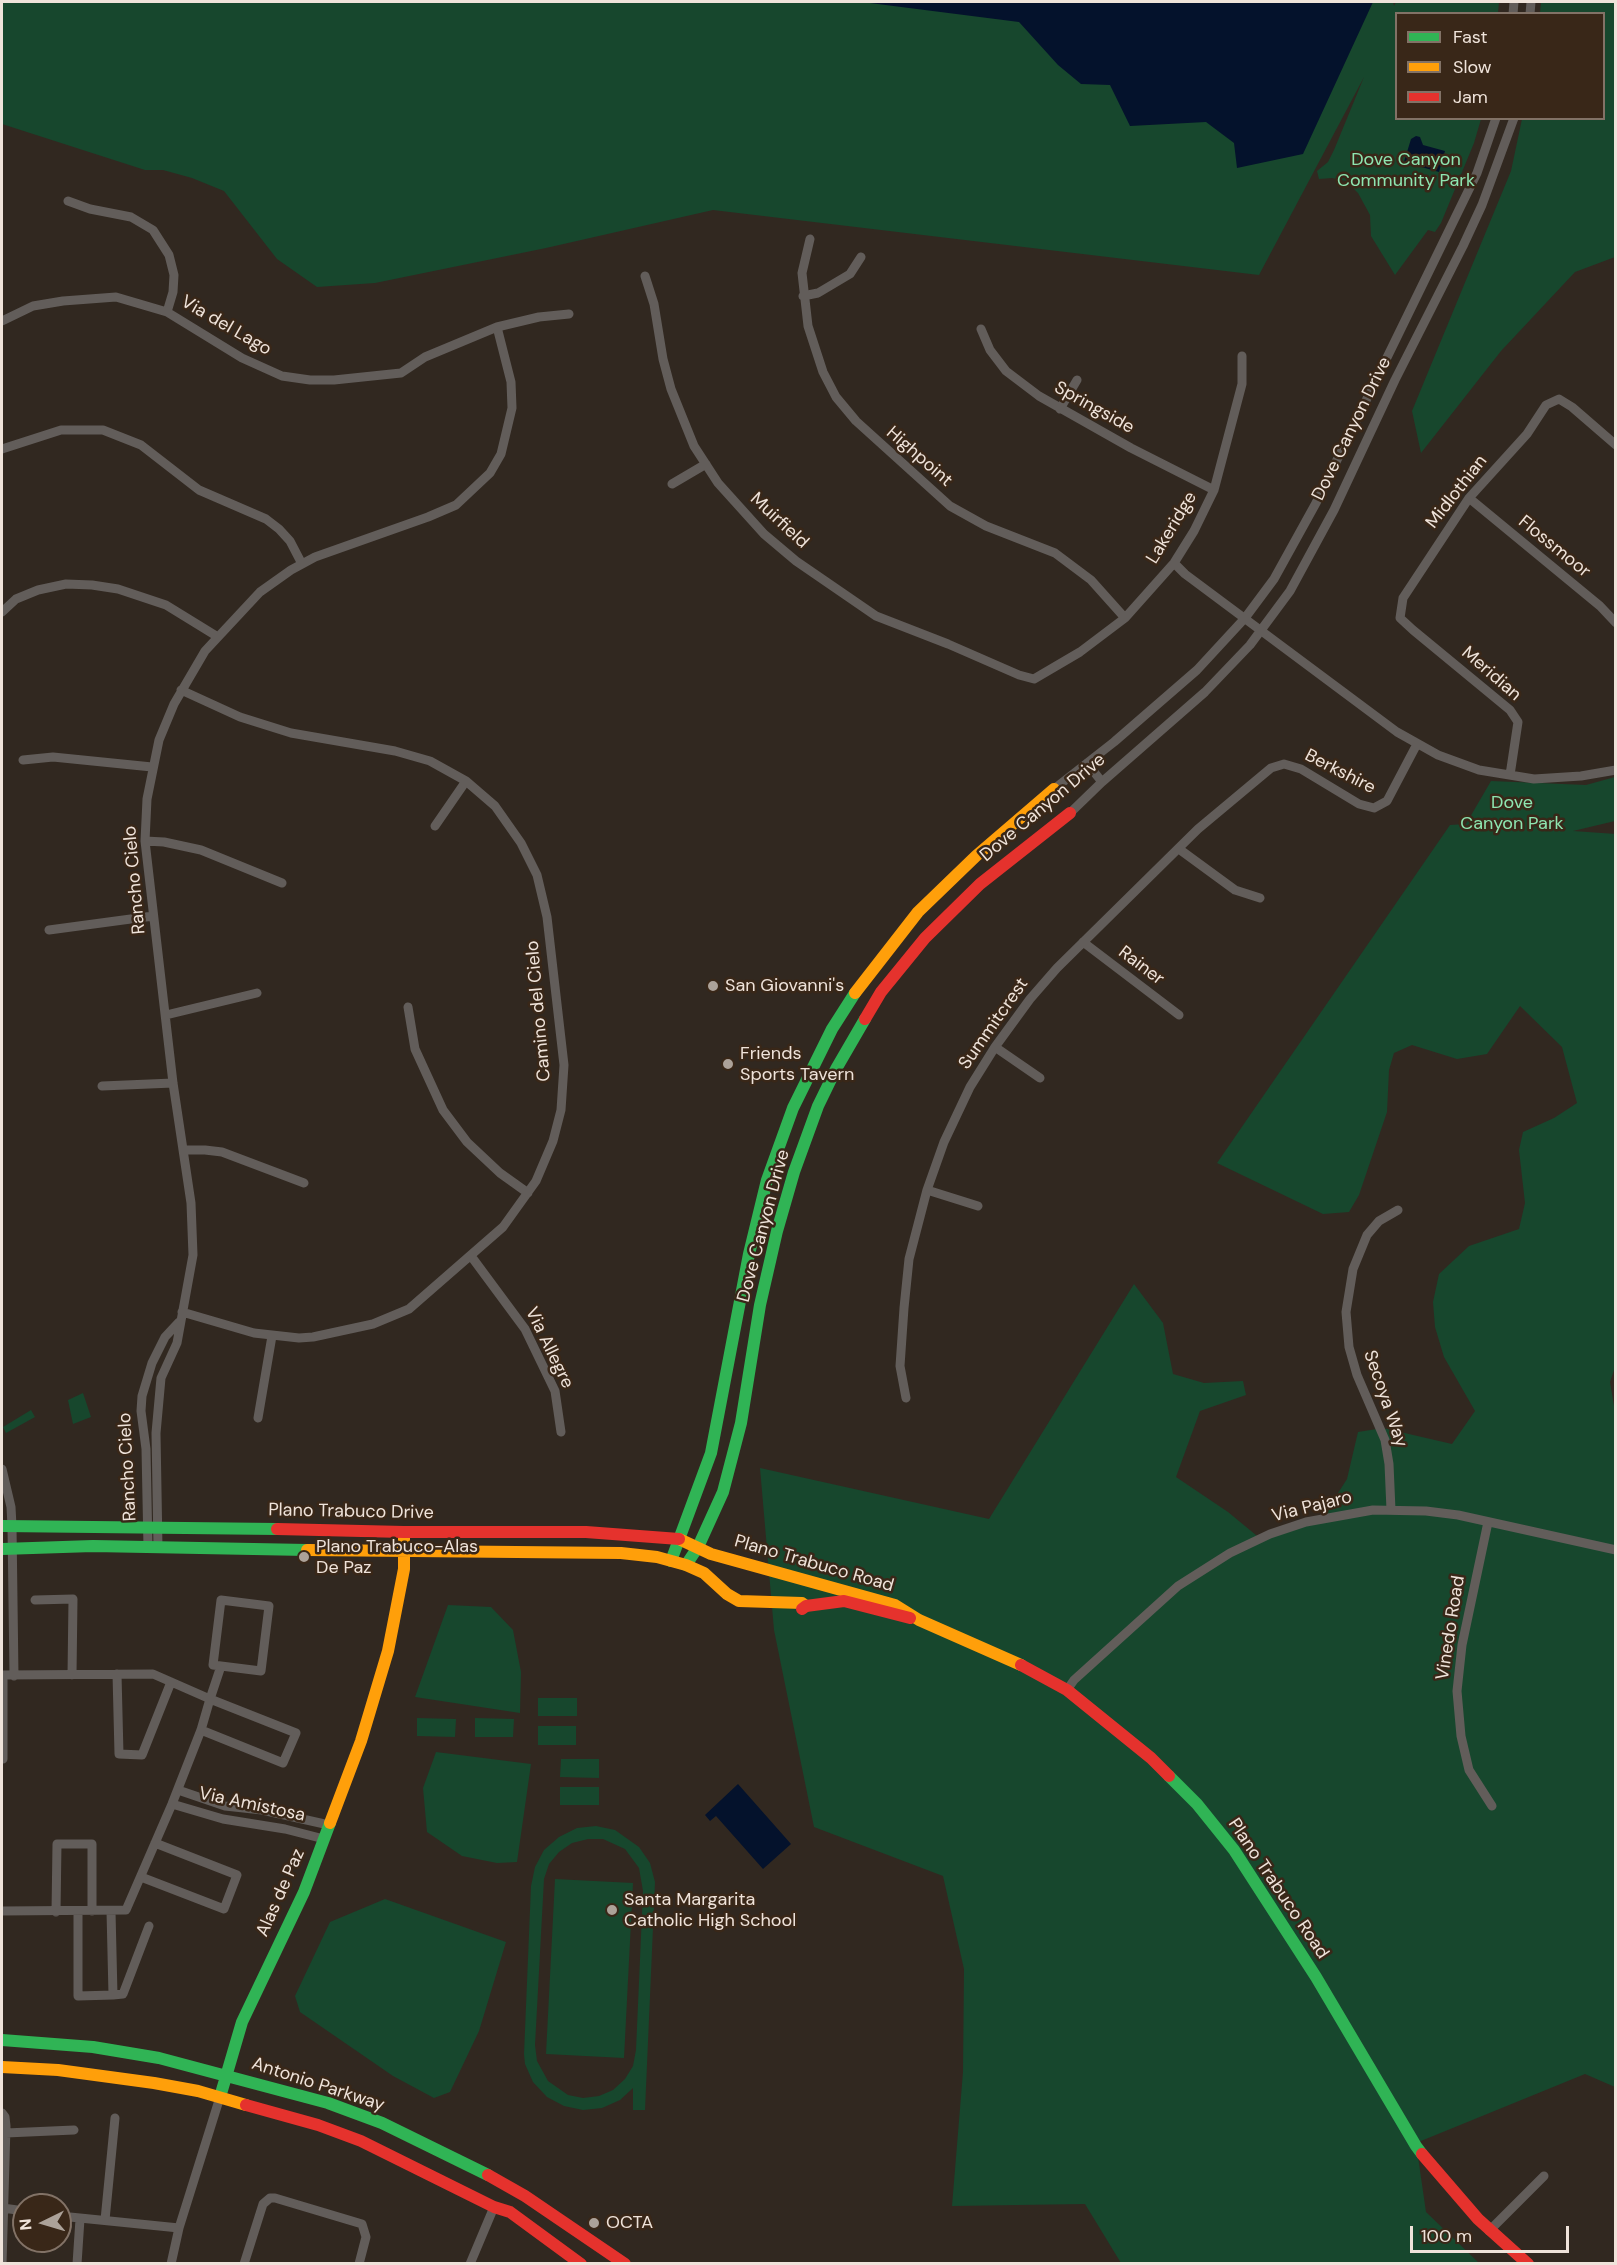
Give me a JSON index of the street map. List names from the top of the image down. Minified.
{"streets":{"street":["Via del Lago","Springside","Dove Canyon Drive","Highpoint","Midlothian","Muirfield","Lakeridge","Flossmoor","Meridian","Berkshire","Rancho Cielo","Rainer","Camino del Cielo","Summitcrest","Via Allegre","Secoya Way","Via Pajaro","Plano Trabuco Drive","Plano Trabuco Road","Vinedo Road","Via Amistosa","Alas de Paz","Antonio Parkway"]},"crossings":[["Via del Lago","Rancho Cielo"],["Springside","Lakeridge"],["Dove Canyon Drive","Plano Trabuco Drive"],["Dove Canyon Drive","Plano Trabuco Road"],["Highpoint","Lakeridge"],["Midlothian","Flossmoor"],["Midlothian","Meridian"],["Muirfield","Lakeridge"],["Berkshire","Summitcrest"],["Rancho Cielo","Camino del Cielo"],["Rancho Cielo","Plano Trabuco Drive"],["Rainer","Summitcrest"],["Camino del Cielo","Via Allegre"],["Secoya Way","Via Pajaro"],["Via Pajaro","Plano Trabuco Road"],["Via Pajaro","Vinedo Road"],["Plano Trabuco Drive","Plano Trabuco Road"],["Plano Trabuco Drive","Alas de Paz"],["Via Amistosa","Alas de Paz"],["Alas de Paz","Antonio Parkway"]],"parks":["Dove Canyon Community Park","Dove Canyon Park"],"places":["San Giovanni's","Friends Sports Tavern","Plano Trabuco-Alas De Paz","Santa Margarita Catholic High School","OCTA"],"legend":["Fast","Slow","Jam"],"scale_bar":"100 m","north":"left"}
